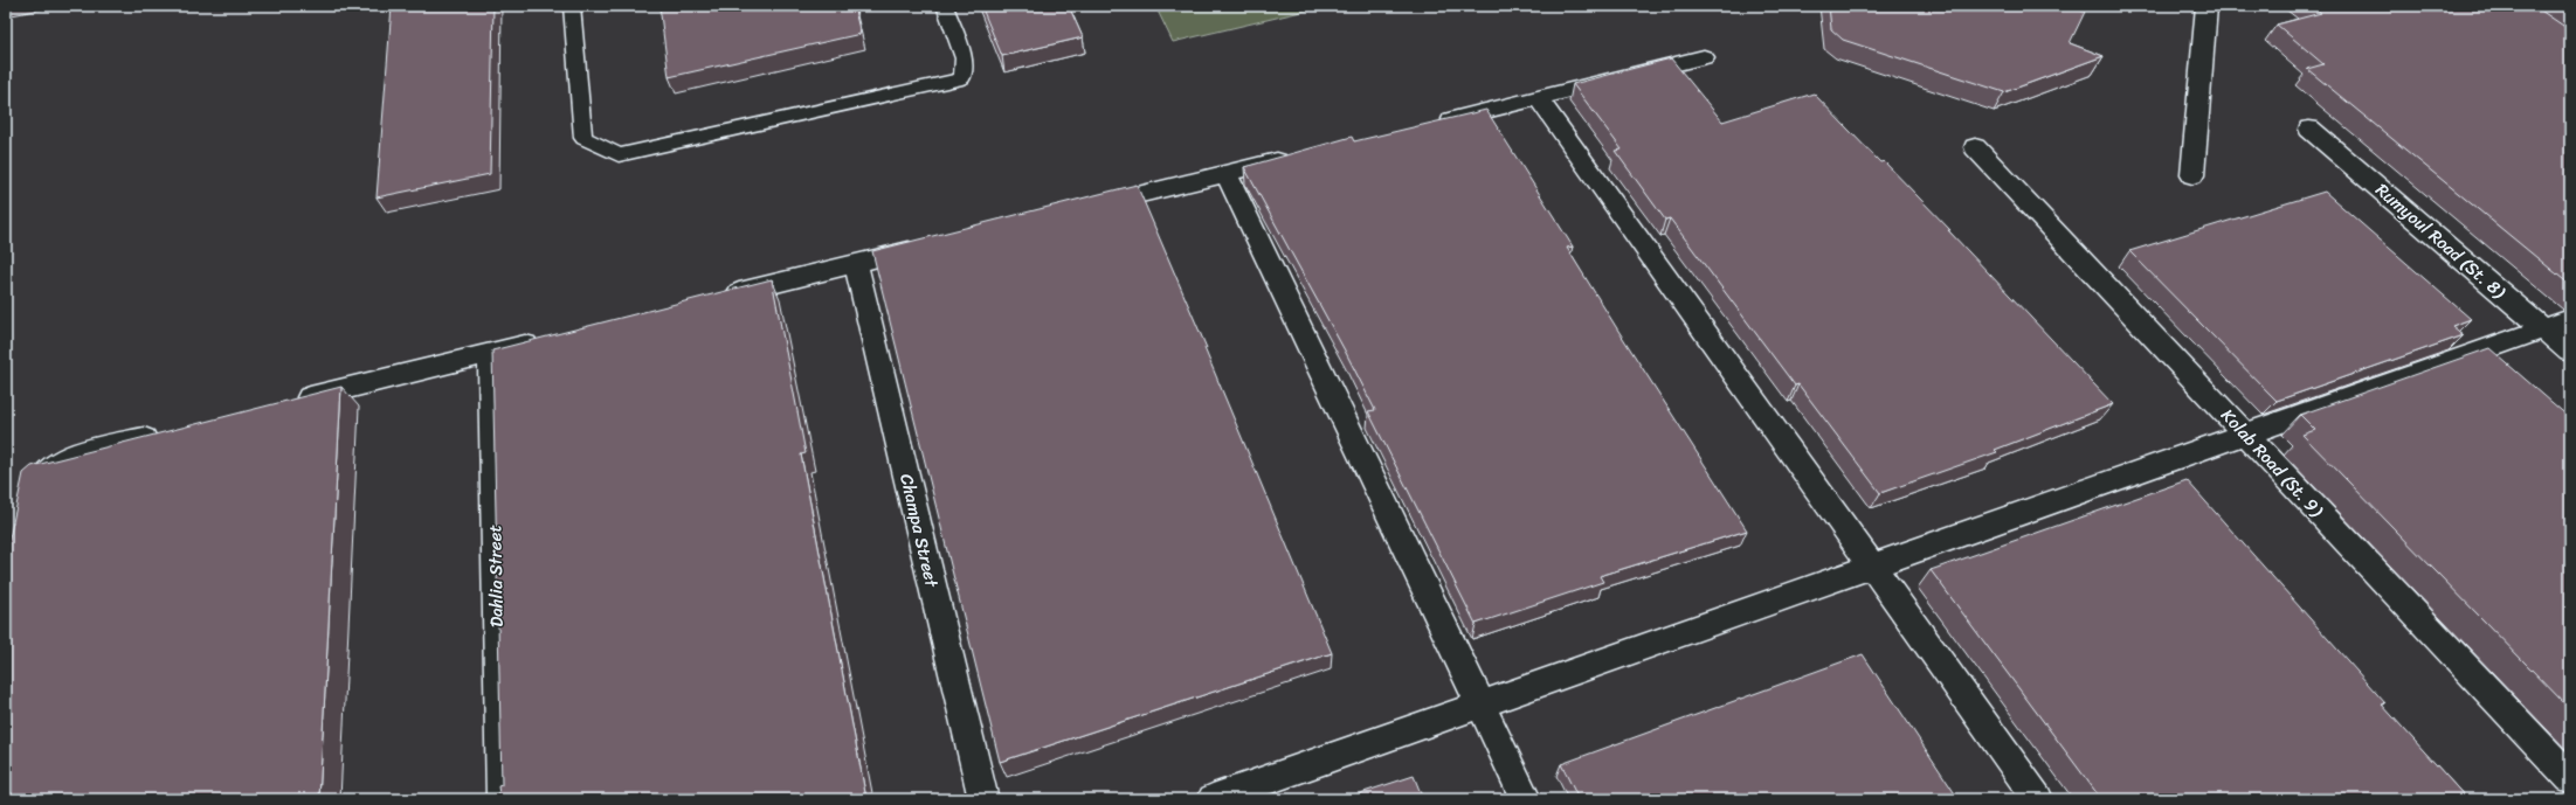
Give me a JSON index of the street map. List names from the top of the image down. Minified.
{"streets":{"street":["Rumyoul Road (St. 8)","Kolab Road (St. 9)","Champa Street","Dahlia Street"]}}
